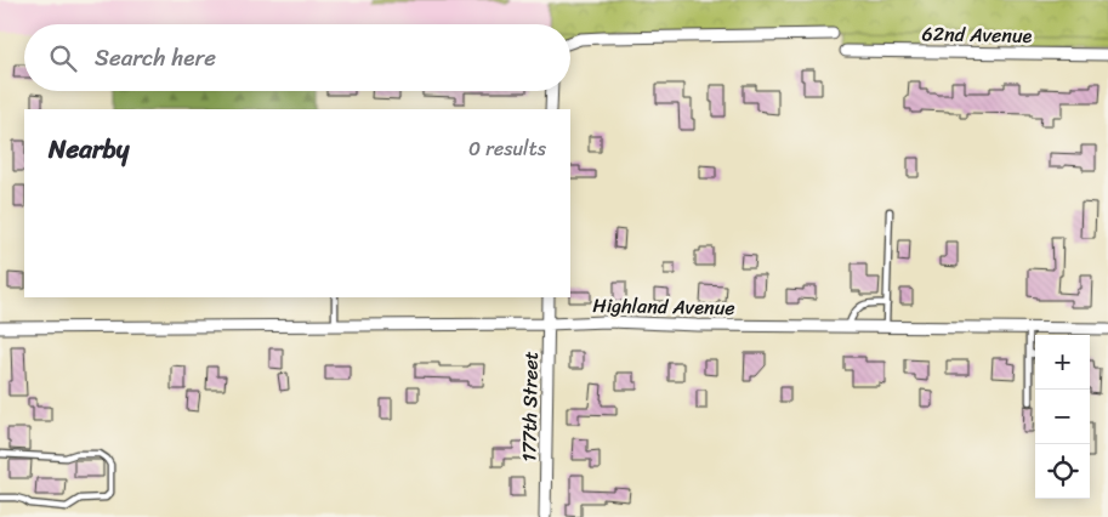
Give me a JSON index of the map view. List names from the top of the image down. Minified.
{"streets":{"street":["62nd Avenue","Highland Avenue","177th Street"]},"crossings":[["Highland Avenue","177th Street"]],"page":{"search":"Search here","heading":["Nearby","0 results"],"map_buttons":["+","−"]}}
